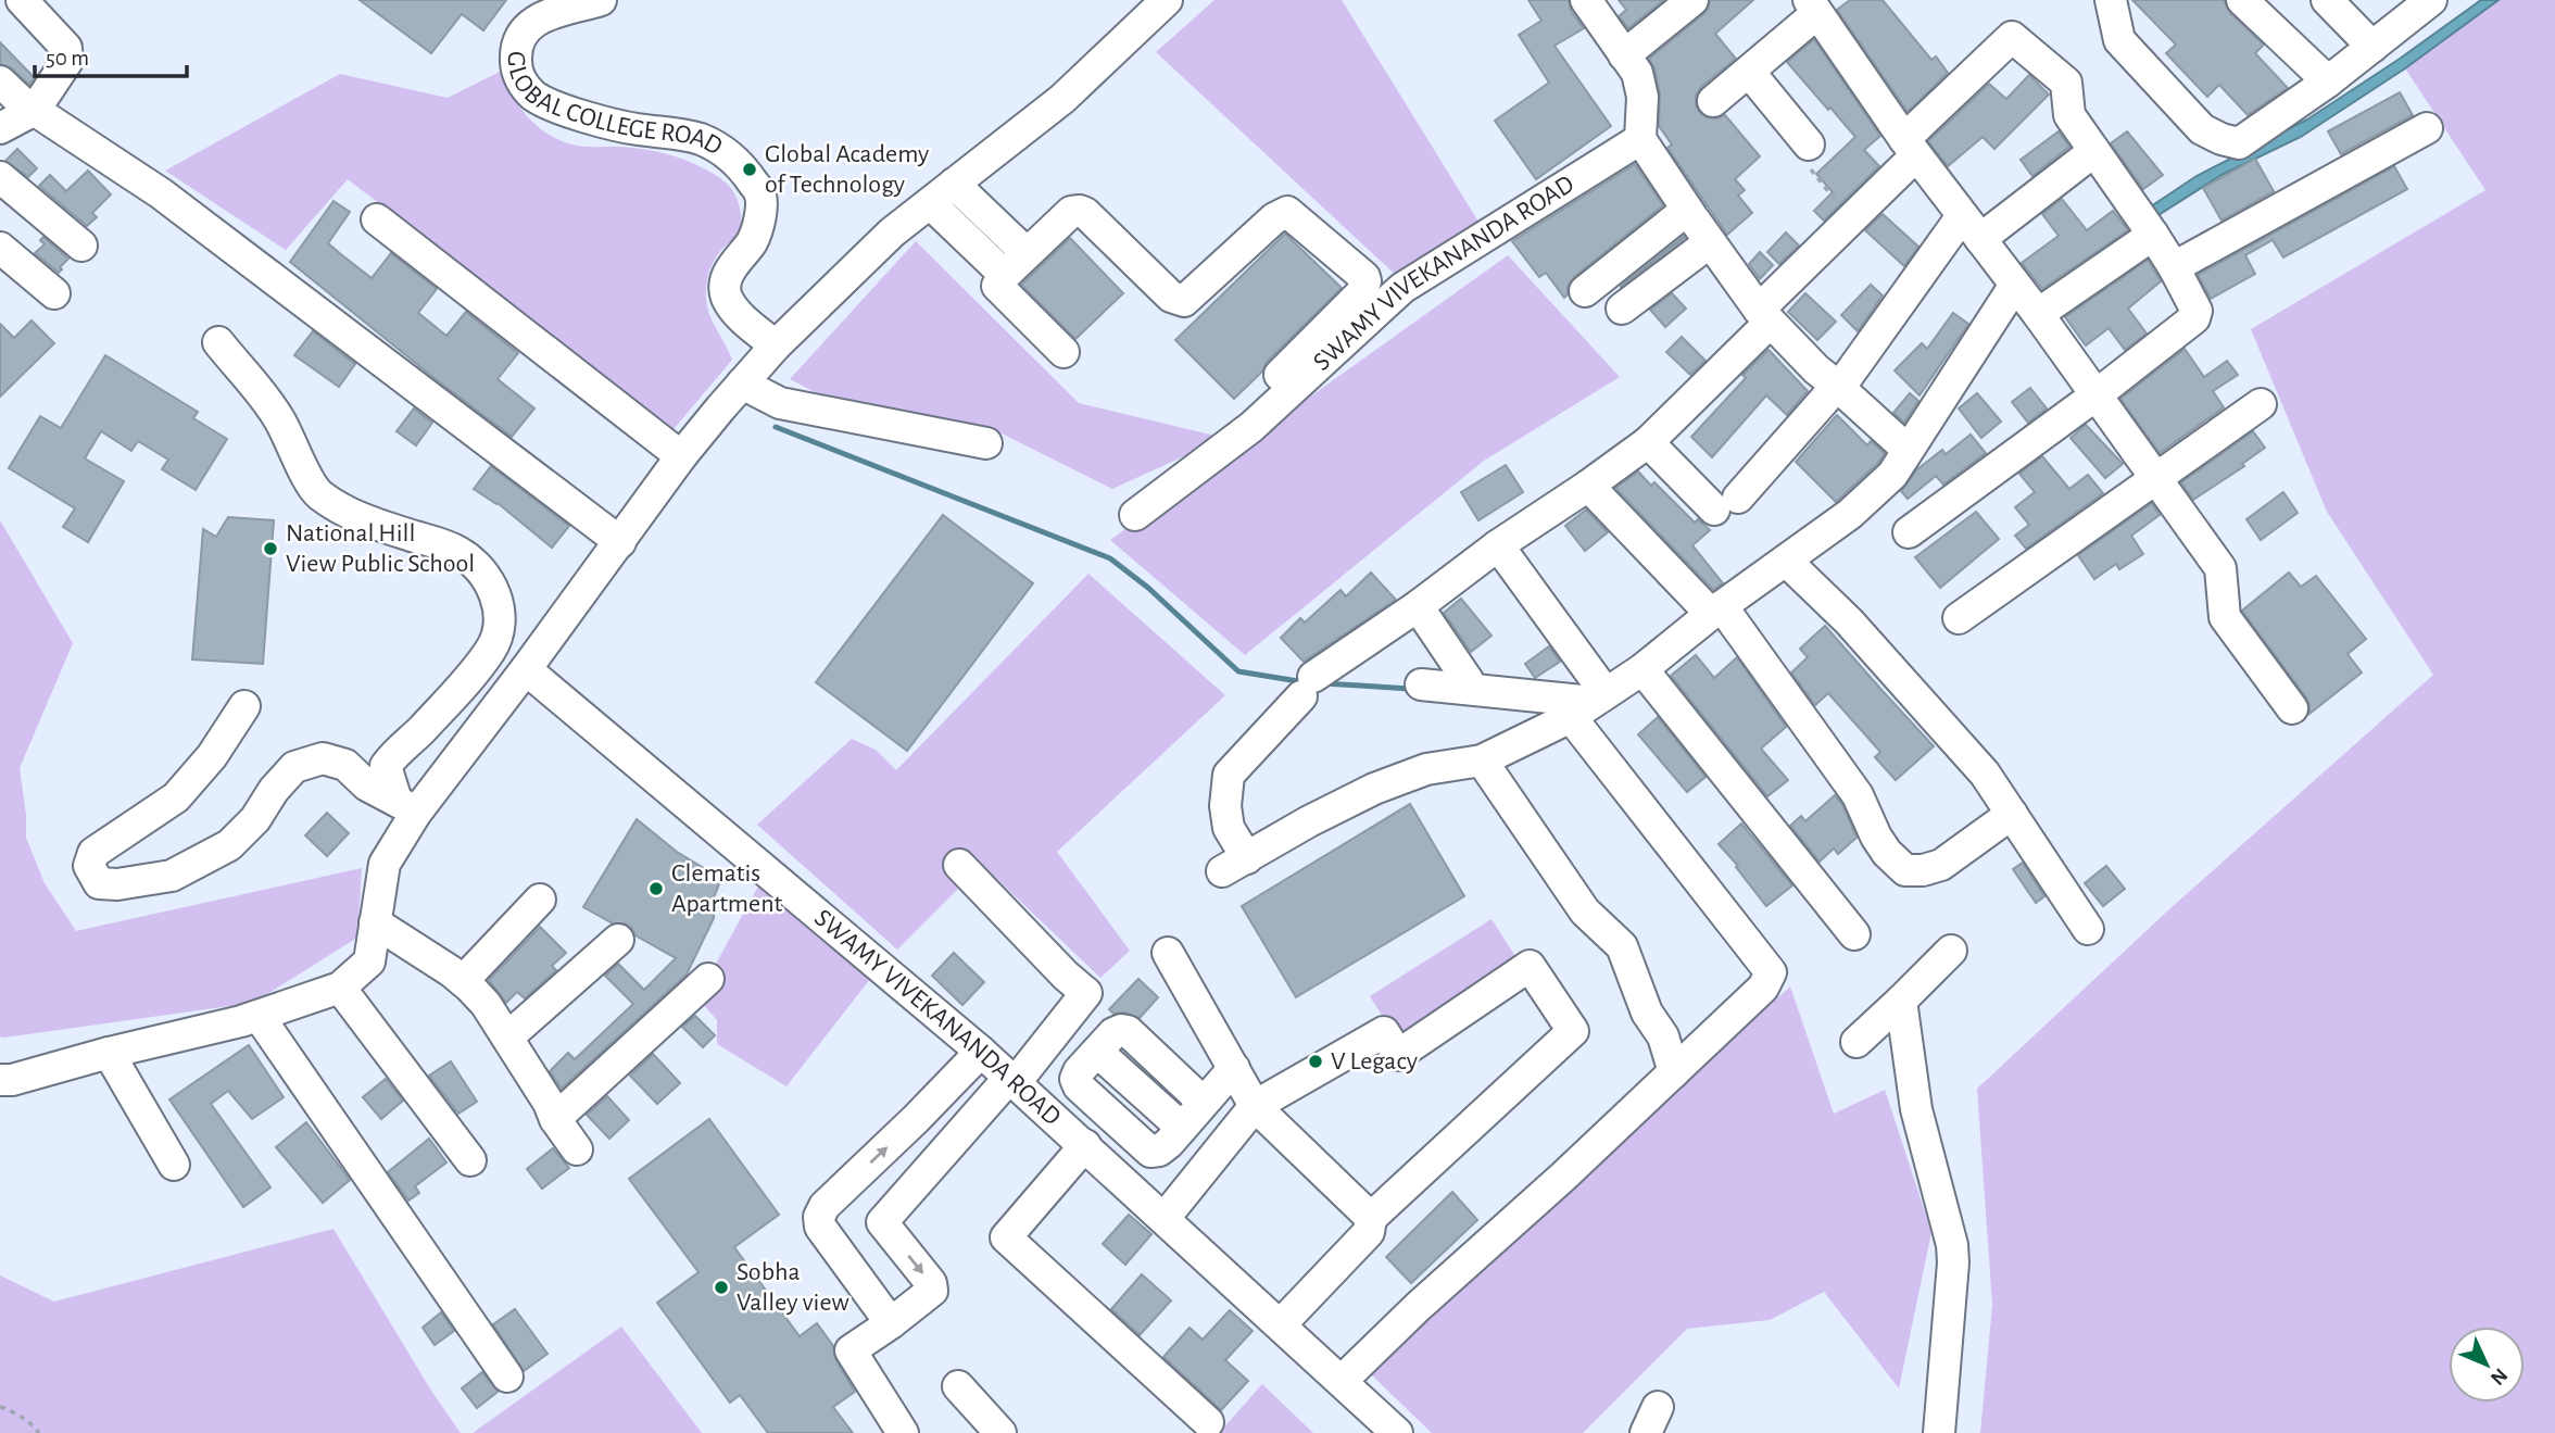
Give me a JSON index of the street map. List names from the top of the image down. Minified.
{"streets":{"street":["GLOBAL COLLEGE ROAD","SWAMY VIVEKANANDA ROAD"]},"places":["Global Academy of Technology","National Hill View Public School","Clematis Apartment","V Legacy","Sobha Valley view"],"scale_bar":"50 m","north":"bottom right"}
